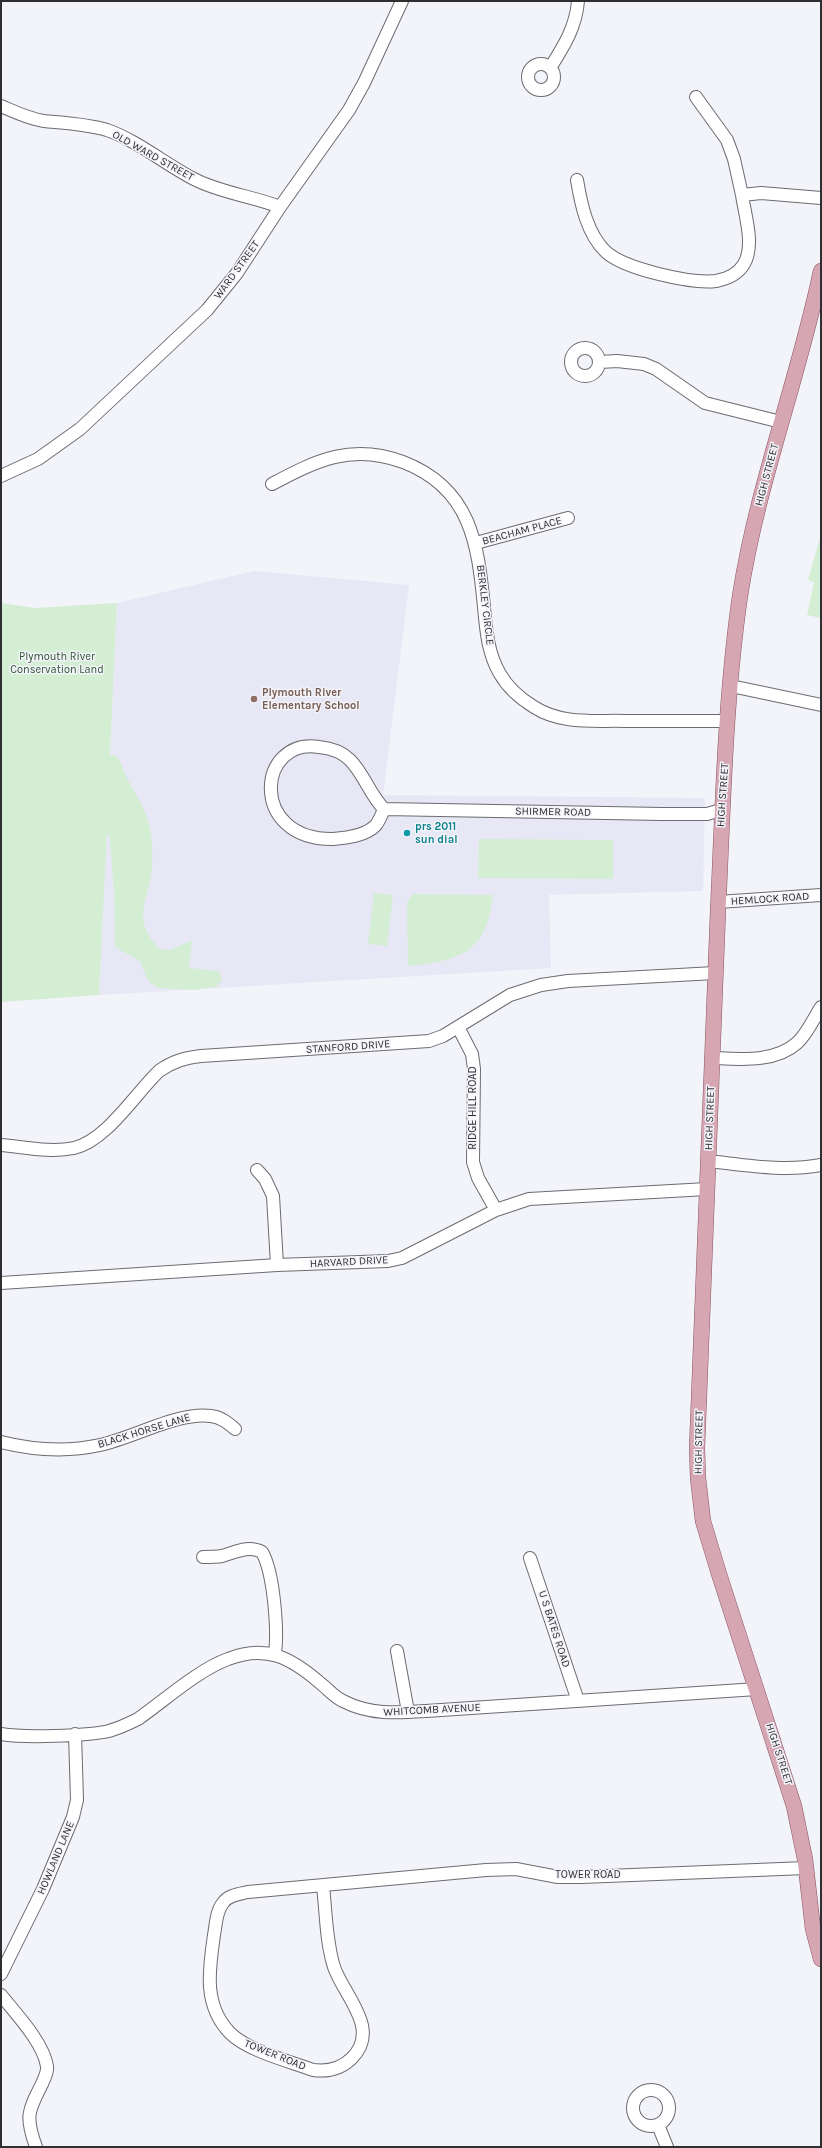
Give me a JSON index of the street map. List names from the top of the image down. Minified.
{"streets":{"main road":["HIGH STREET"],"street":["OLD WARD STREET","WARD STREET","BEACHAM PLACE","BERKLEY CIRCLE","SHIRMER ROAD","HEMLOCK ROAD","STANFORD DRIVE","RIDGE HILL ROAD","HARVARD DRIVE","BLACK HORSE LANE","U S BATES ROAD","WHITCOMB AVENUE","HOWLAND LANE","TOWER ROAD"]},"crossings":[["OLD WARD STREET","WARD STREET"],["HIGH STREET","BERKLEY CIRCLE"],["HIGH STREET","SHIRMER ROAD"],["HIGH STREET","HEMLOCK ROAD"],["HIGH STREET","STANFORD DRIVE"],["HIGH STREET","HARVARD DRIVE"],["HIGH STREET","WHITCOMB AVENUE"],["HIGH STREET","TOWER ROAD"],["BEACHAM PLACE","BERKLEY CIRCLE"],["STANFORD DRIVE","RIDGE HILL ROAD"],["RIDGE HILL ROAD","HARVARD DRIVE"],["U S BATES ROAD","WHITCOMB AVENUE"],["WHITCOMB AVENUE","HOWLAND LANE"]],"parks":["Plymouth River Conservation Land"],"places":["Plymouth River Elementary School","prs 2011 sun dial"]}
